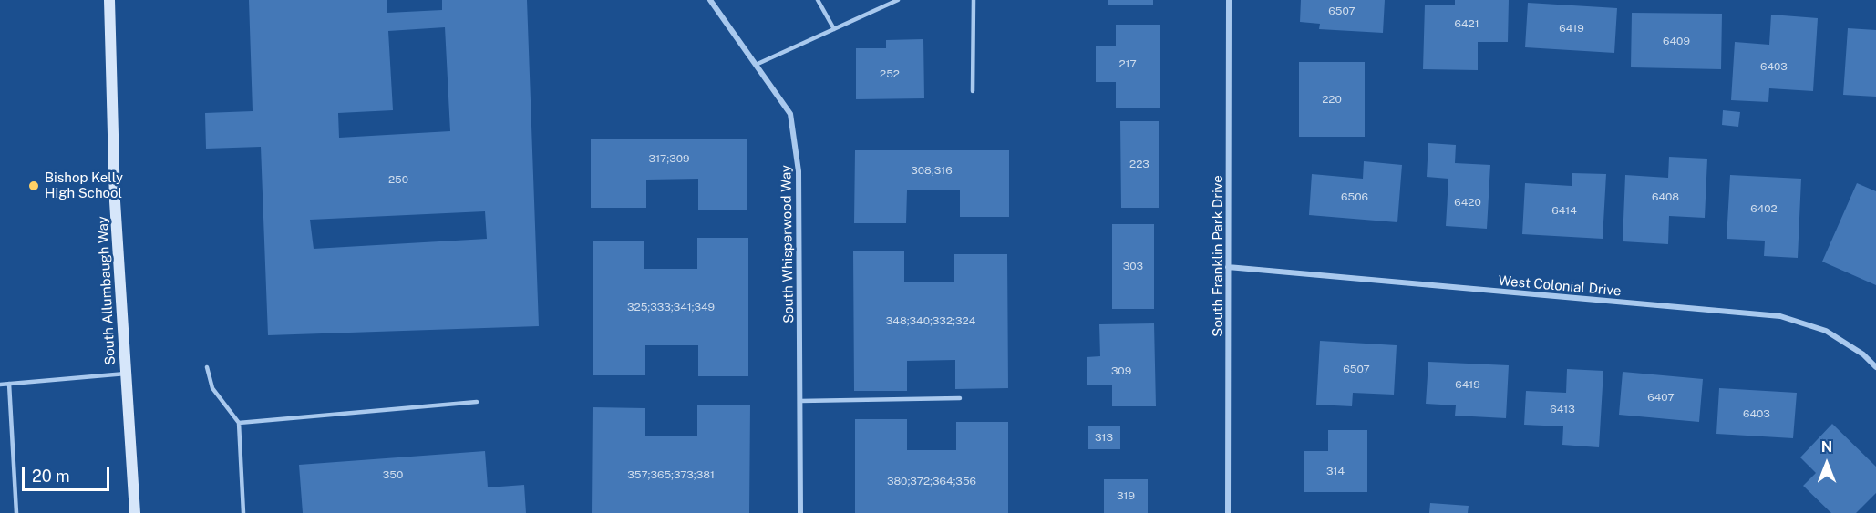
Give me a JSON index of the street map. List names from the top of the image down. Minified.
{"streets":{"street":["South Whisperwood Way","South Franklin Park Drive","West Colonial Drive","South Allumbaugh Way"]},"crossings":[["South Franklin Park Drive","West Colonial Drive"]],"places":["Bishop Kelly High School"],"house_numbers":["6507","6421","6419","6409","217","6403","252","220","317;309","223","308;316","250","6506","6408","6420","6402","6414","303","325;333;341;349","348;340;332;324","6507","309","6419","6407","6413","6403","313","314","350","357;365;373;381","380;372;364;356","319"],"scale_bar":"20 m","north":"top"}
